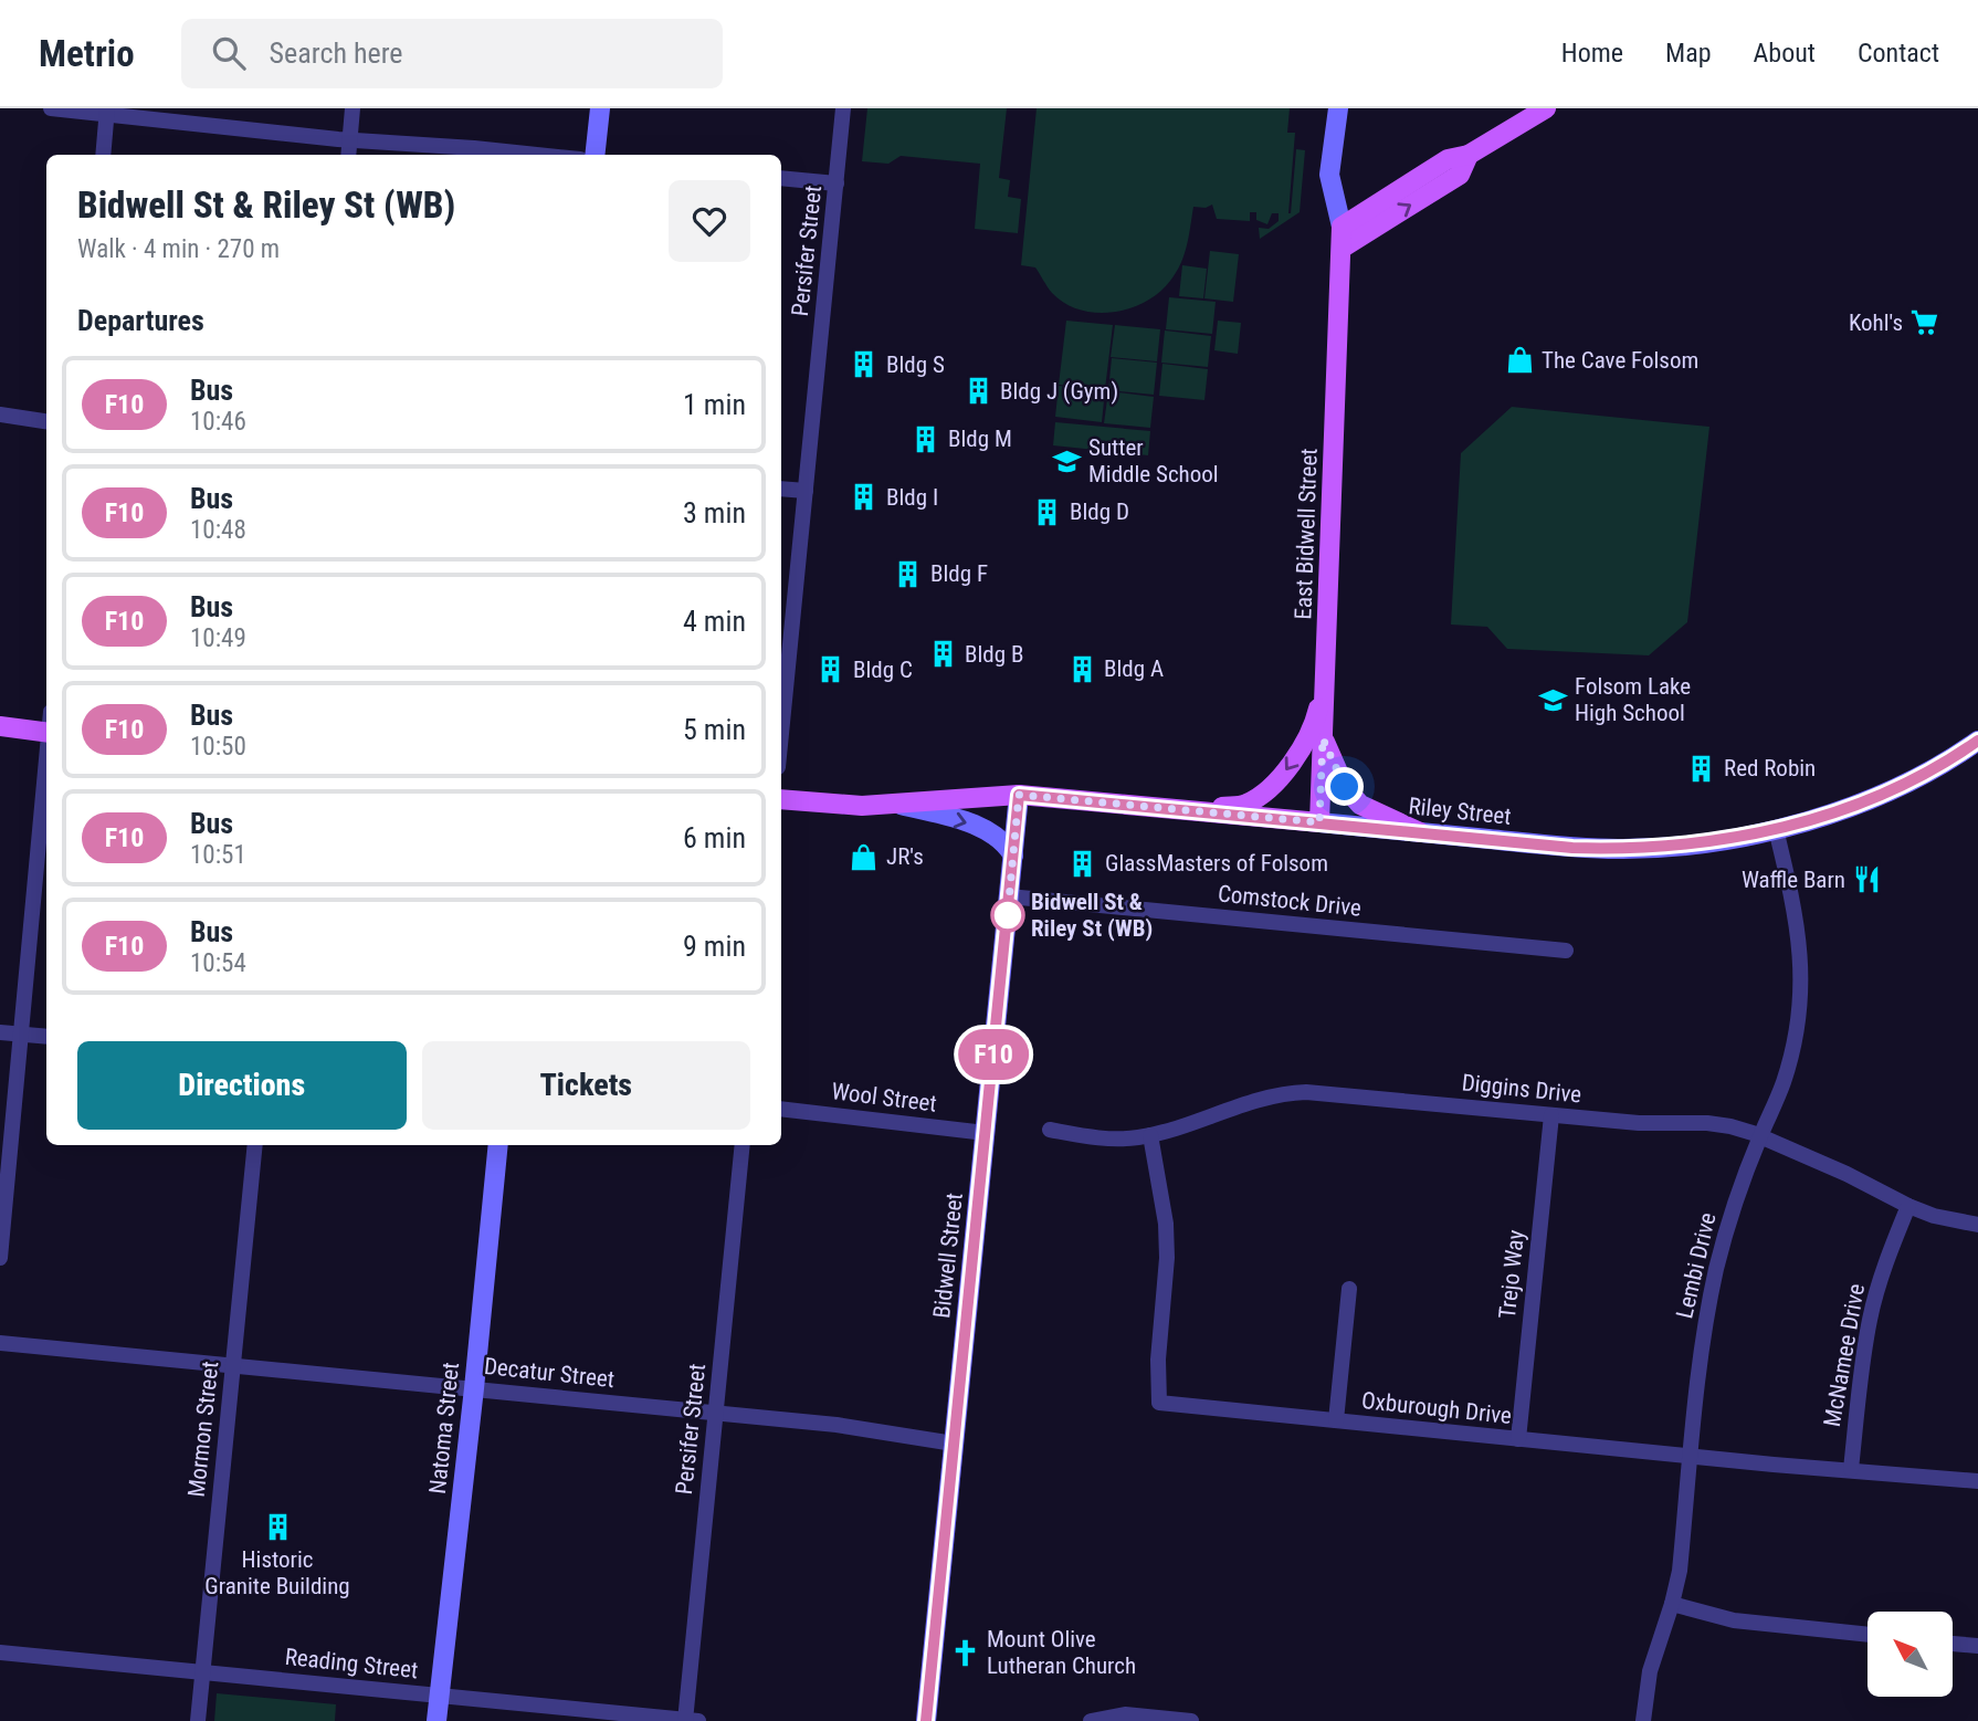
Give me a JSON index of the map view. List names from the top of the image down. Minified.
{"streets":{"main road":["East Bidwell Street","Riley Street"],"street":["Persifer Street","Comstock Drive","Diggins Drive","Wool Street","Bidwell Street","Lembi Drive","Trejo Way","McNamee Drive","Decatur Street","Oxburough Drive","Natoma Street","Mormon Street","Reading Street"]},"crossings":[["Persifer Street","Decatur Street"],["Persifer Street","Reading Street"],["East Bidwell Street","Riley Street"],["Riley Street","Bidwell Street"],["Riley Street","Lembi Drive"],["Comstock Drive","Bidwell Street"],["Diggins Drive","Lembi Drive"],["Diggins Drive","Trejo Way"],["Diggins Drive","McNamee Drive"],["Diggins Drive","Oxburough Drive"],["Wool Street","Bidwell Street"],["Bidwell Street","Decatur Street"],["Lembi Drive","Oxburough Drive"],["Trejo Way","Oxburough Drive"],["McNamee Drive","Oxburough Drive"],["Decatur Street","Natoma Street"],["Decatur Street","Mormon Street"],["Natoma Street","Reading Street"],["Mormon Street","Reading Street"]],"places":{"supermarket":["Kohl's"],"shop":["The Cave Folsom","JR's"],"building":["Bldg S","Bldg J (Gym)","Bldg M","Bldg I","Bldg D","Bldg F","Bldg B","Bldg A","Bldg C","Red Robin","GlassMasters of Folsom","Historic Granite Building"],"school or university":["Sutter Middle School","Folsom Lake High School"],"restaurant":["Waffle Barn"],"other":["Bidwell St & Riley St (WB)"],"church":["Mount Olive Lutheran Church"]},"lines":["bus line F10"],"north":"top left","page":{"header":"Metrio","search":"Search here","nav":["Home","Map","About","Contact"],"on_map":"F10","heading":[["Bidwell St & Riley St (WB)","Walk · 4 min · 270 m"],"Departures"],"list":[{"mark":"F10","name":"Bus","note":"10:46","value":"1 min"},{"mark":"F10","name":"Bus","note":"10:48","value":"3 min"},{"mark":"F10","name":"Bus","note":"10:49","value":"4 min"},{"mark":"F10","name":"Bus","note":"10:50","value":"5 min"},{"mark":"F10","name":"Bus","note":"10:51","value":"6 min"},{"mark":"F10","name":"Bus","note":"10:54","value":"9 min"}],"buttons":["Directions","Tickets"]}}
